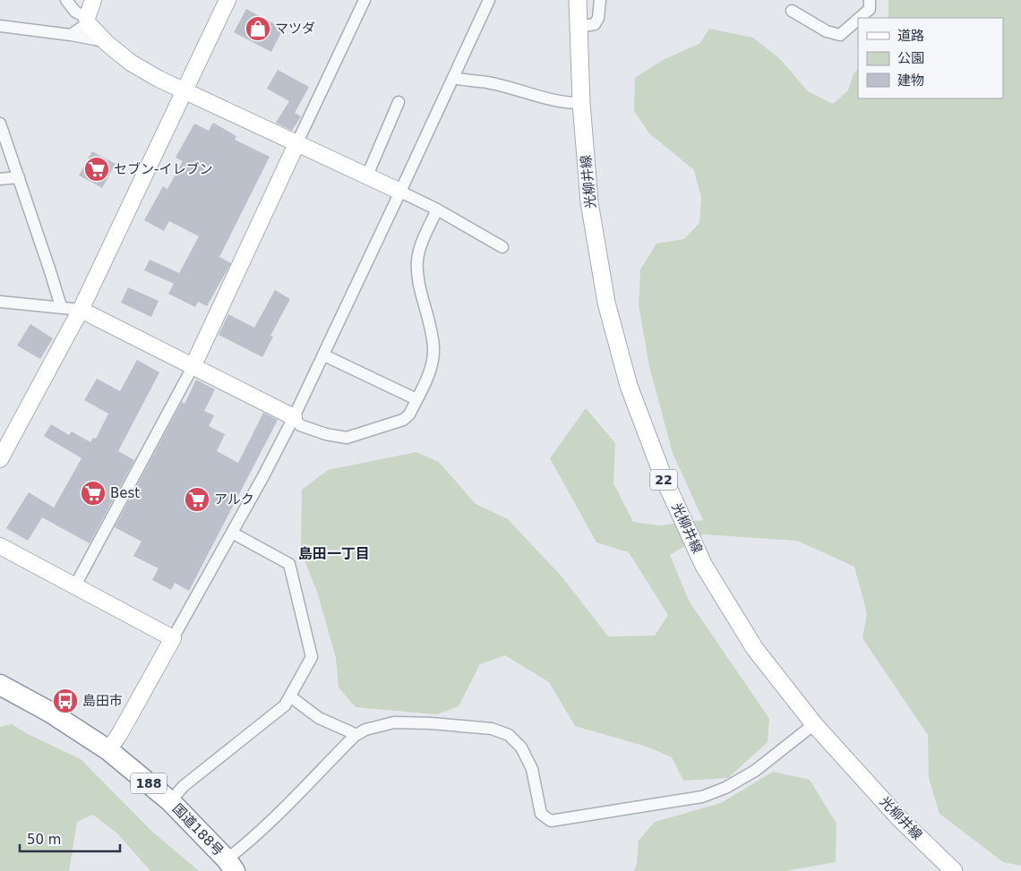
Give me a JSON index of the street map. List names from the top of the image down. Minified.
{"streets":{"highway":["188","国道188号"],"main road":["光柳井線","22"]},"districts":["島田一丁目"],"places":{"shop":["マツダ"],"supermarket":["セブン-イレブン","Best","アルク"],"bus stop":["島田市"]},"legend":["道路","公園","建物"],"scale_bar":"50 m"}
